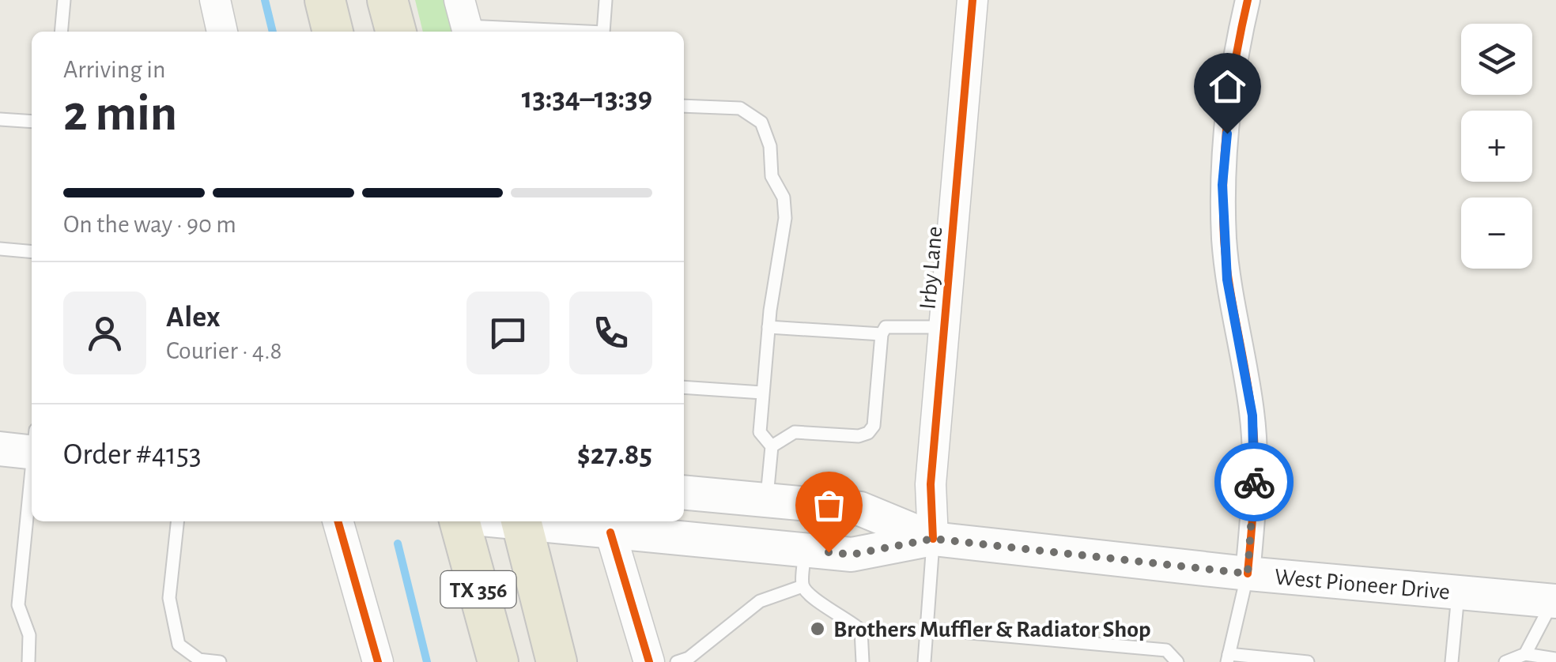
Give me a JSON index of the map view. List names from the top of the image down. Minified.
{"streets":{"main road":["West Pioneer Drive","TX 356"],"street":["Irby Lane"]},"crossings":[["Irby Lane","West Pioneer Drive"]],"places":["Brothers Muffler & Radiator Shop"],"page":{"map_buttons":["+","−"],"heading":["2 min","Arriving in","13:34–13:39"],"panel":["Alex","Courier · 4.8","Order #4153","$27.85"],"bar":"On the way · 90 m"}}
